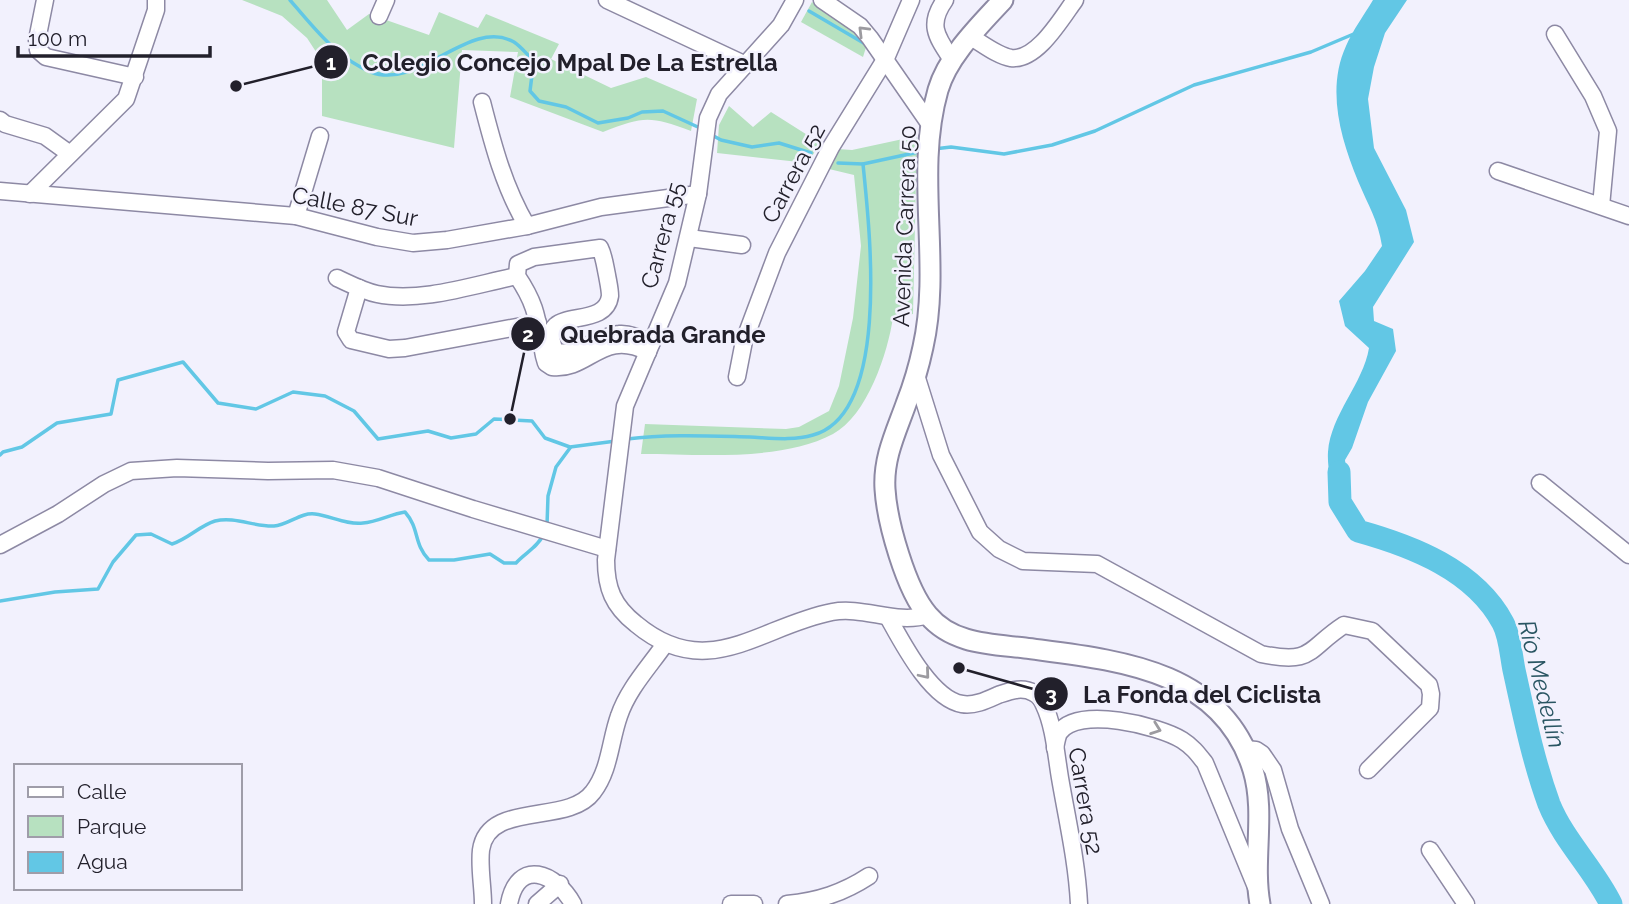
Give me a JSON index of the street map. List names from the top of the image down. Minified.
{"streets":{"main road":["Avenida Carrera 50"],"street":["Carrera 52","Calle 87 Sur","Carrera 55"]},"crossings":[["Calle 87 Sur","Carrera 55"]],"water":["Río Medellín"],"places":["Colegio Concejo Mpal De La Estrella","Quebrada Grande","La Fonda del Ciclista"],"legend":["Calle","Parque","Agua"],"scale_bar":"100 m"}
